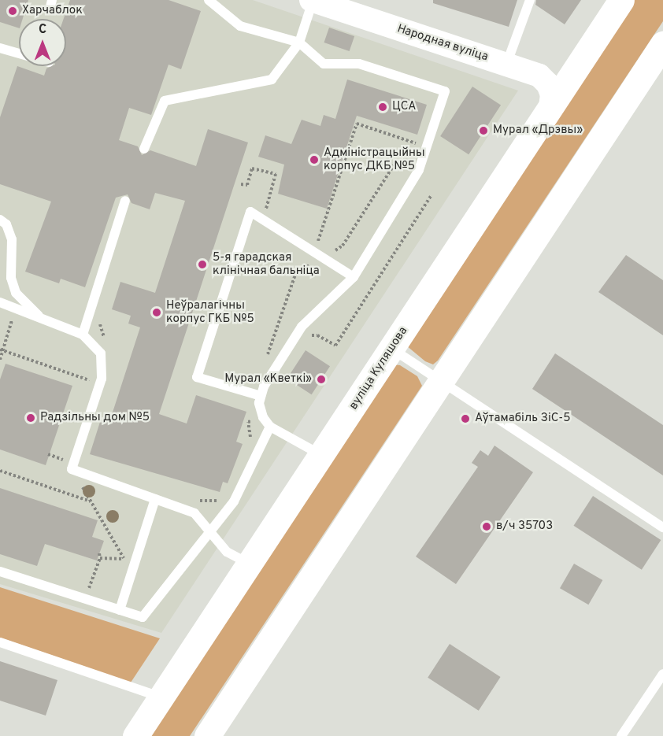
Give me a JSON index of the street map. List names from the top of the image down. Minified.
{"streets":{"main road":["вуліца Куляшова"],"street":["Народная вуліца"]},"crossings":[["Народная вуліца","вуліца Куляшова"]],"places":["Харчаблок","ЦСА","Мурал «Дрэвы»","Адміністрацыйны корпус ДКБ №5","5-я гарадская клінічная бальніца","Неўралагічны корпус ГКБ №5","Мурал «Кветкі»","Радзільны дом №5","Аўтамабіль ЗіС-5","в/ч 35703"],"north":"top"}
